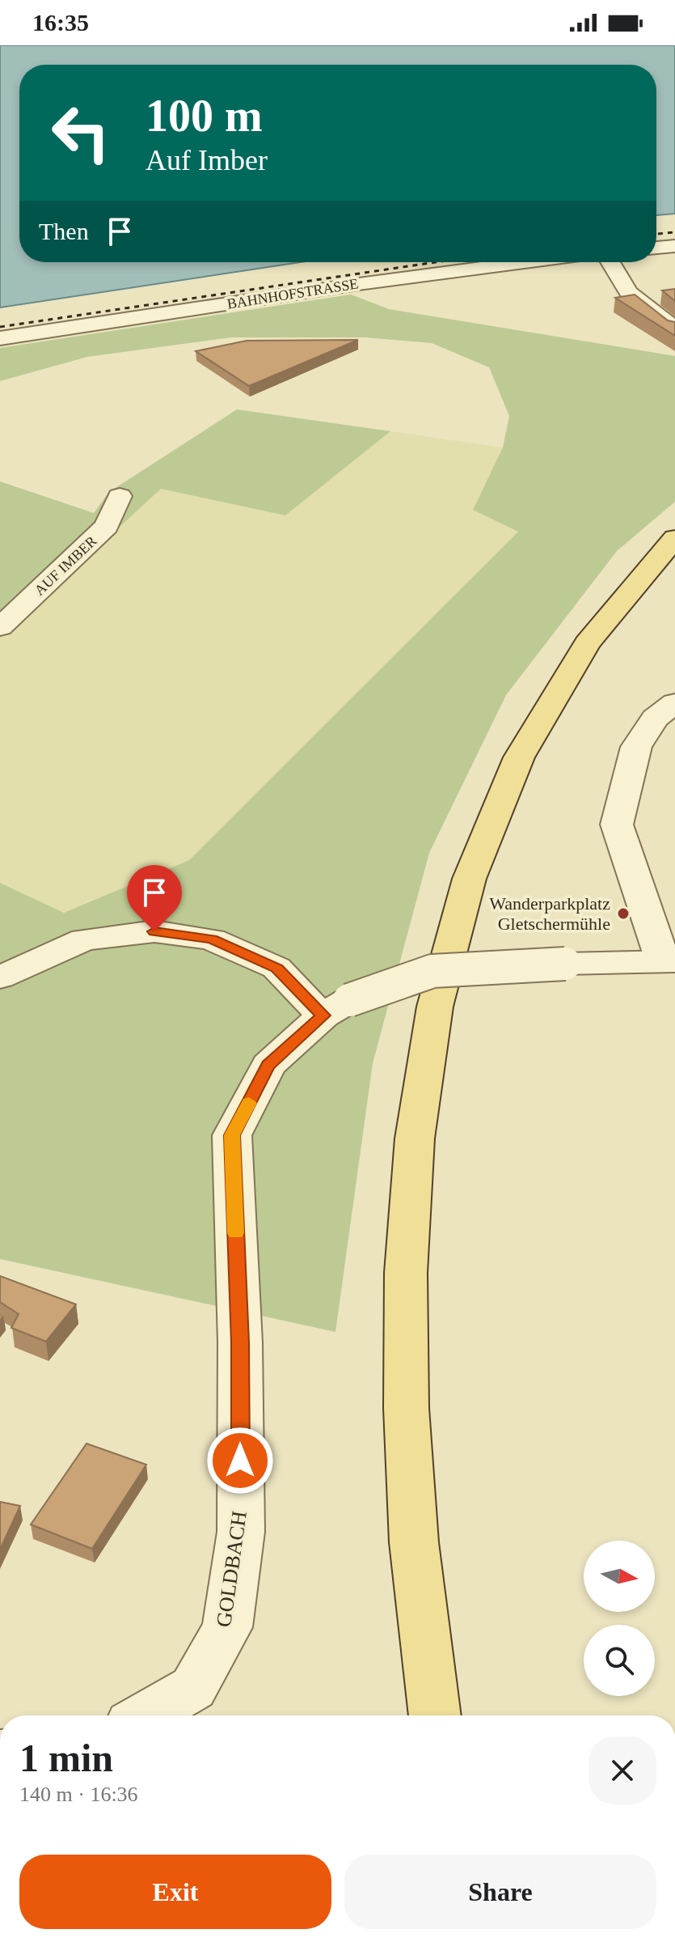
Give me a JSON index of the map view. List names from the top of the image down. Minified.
{"streets":{"street":["BAHNHOFSTRASSE","AUF IMBER","GOLDBACH"]},"places":["Wanderparkplatz Gletschermühle"],"north":"right","page":{"status":"16:35","turn":["100 m","Auf Imber"],"then":"Then","heading":["1 min","140 m · 16:36"],"buttons":["Exit","Share"]}}
